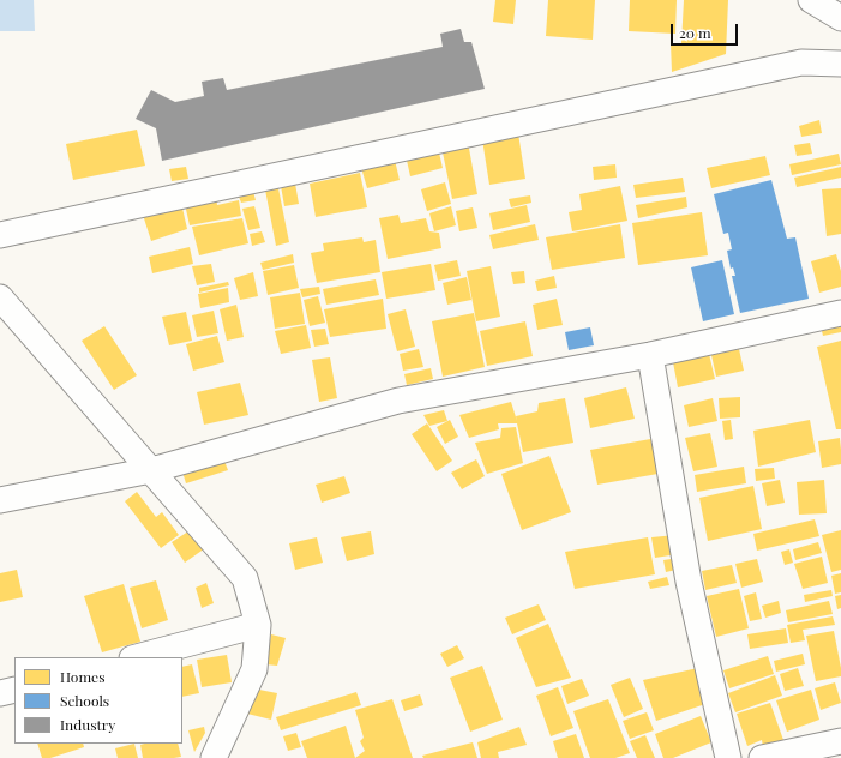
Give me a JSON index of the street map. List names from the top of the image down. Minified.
{"legend":["Homes","Schools","Industry"],"scale_bar":"20 m"}
